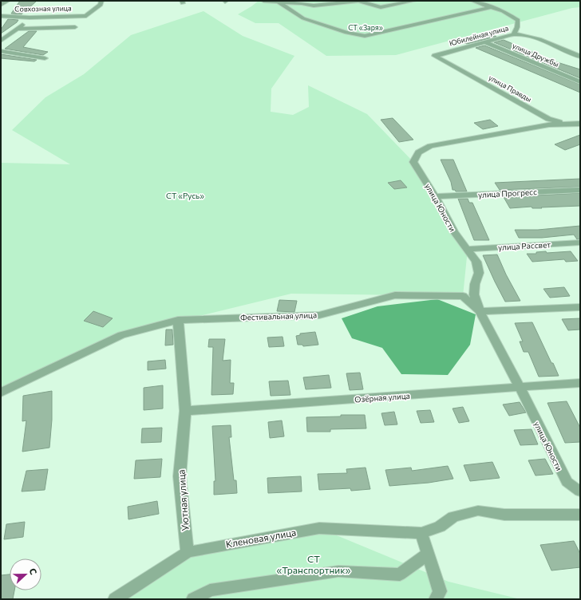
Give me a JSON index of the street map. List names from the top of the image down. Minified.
{"streets":{"street":["Совхозная улица","Юбилейная улица","улица Дружбы","улица Правды","улица Прогресс","улица Юности","улица Рассвет","Фестивальная улица","Озёрная улица","Уютная улица","Кленовая улица"]},"crossings":[["Юбилейная улица","улица Дружбы"],["Юбилейная улица","улица Правды"],["улица Правды","улица Юности"],["улица Прогресс","улица Юности"],["улица Юности","улица Рассвет"],["улица Юности","Фестивальная улица"],["улица Юности","Озёрная улица"],["Фестивальная улица","Уютная улица"],["Озёрная улица","Уютная улица"],["Уютная улица","Кленовая улица"]],"parks":["СТ «Заря»","СТ «Русь»","СТ «Транспортник»"],"north":"right"}
